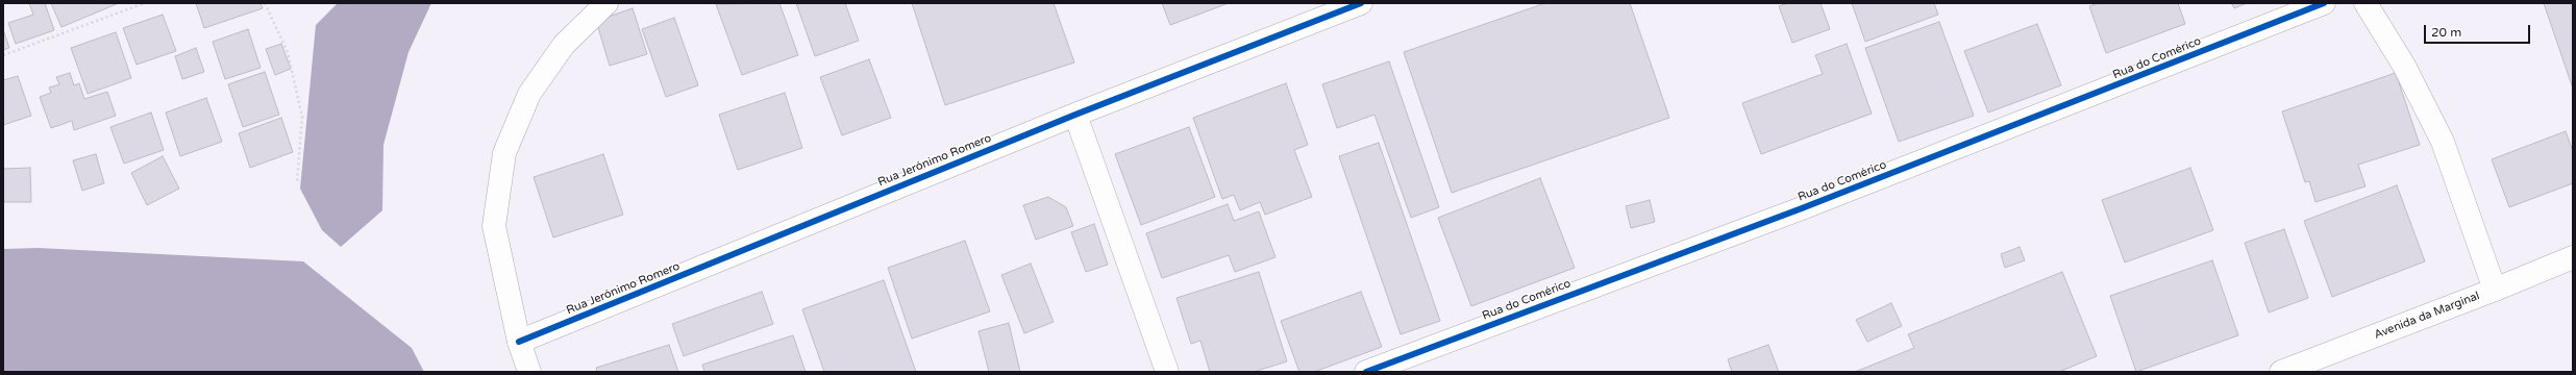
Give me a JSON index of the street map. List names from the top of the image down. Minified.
{"streets":{"street":["Rua do Comérico","Rua Jerónimo Romero","Avenida da Marginal"]},"scale_bar":"20 m"}
